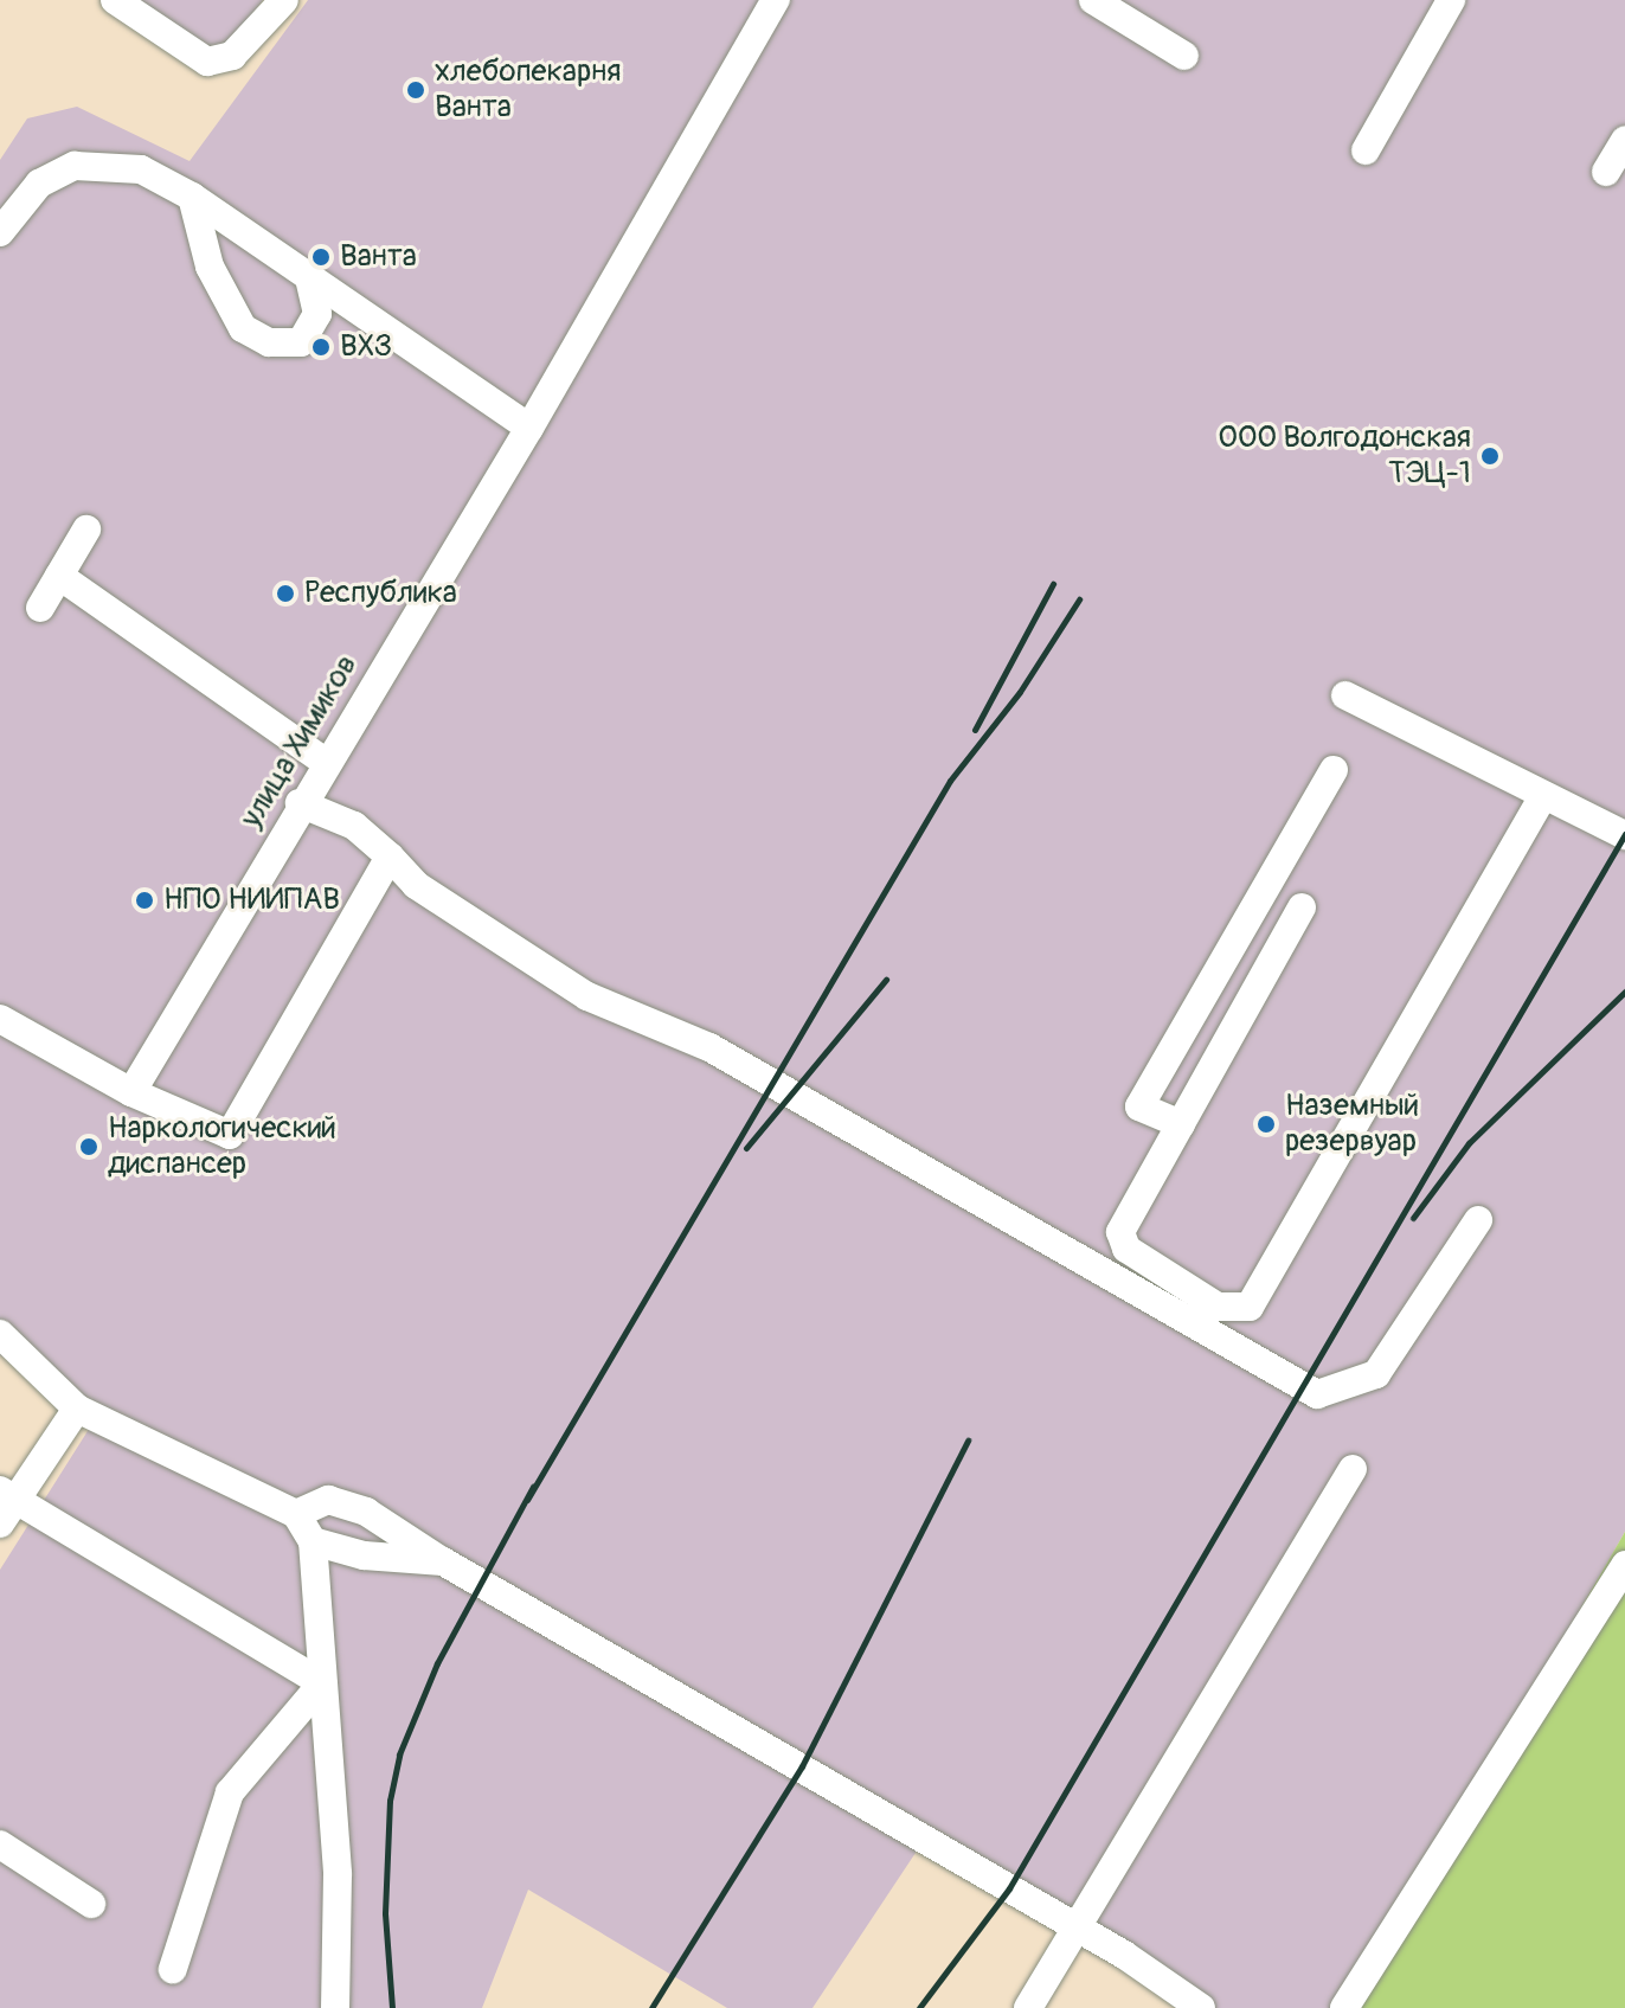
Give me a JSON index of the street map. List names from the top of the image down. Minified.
{"streets":{"street":["улица Химиков"]},"places":["хлебопекарня Ванта","Ванта","ВХЗ","ООО Волгодонская ТЭЦ-1","Республика","НПО НИИПАВ","Наземный резервуар","Наркологический диспансер"]}
